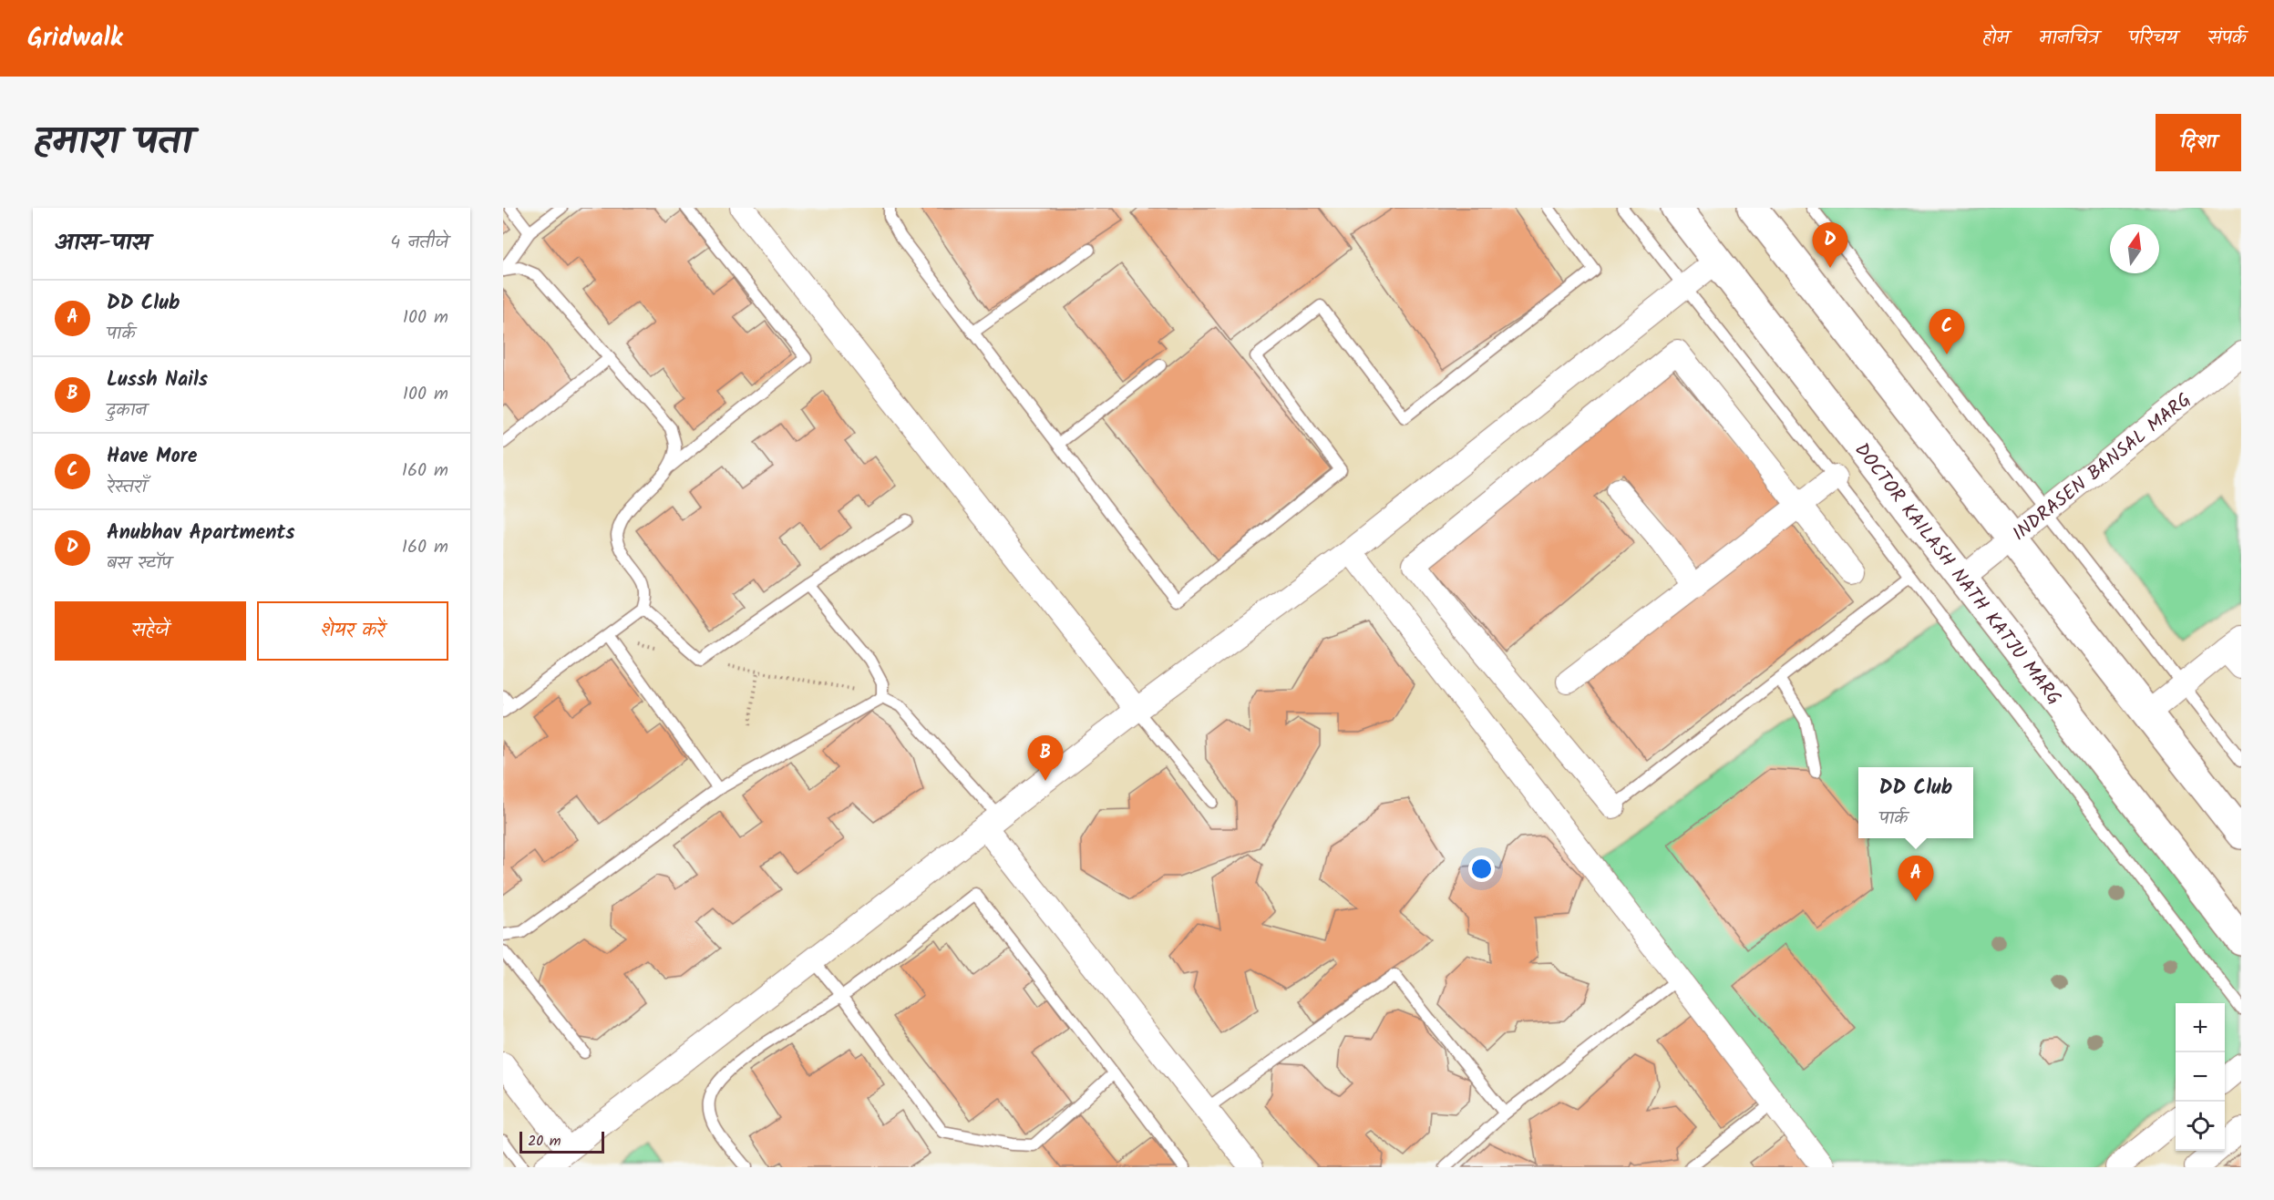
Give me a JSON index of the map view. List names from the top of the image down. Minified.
{"streets":{"main road":["DOCTOR KAILASH NATH KATJU MARG"],"street":["INDRASEN BANSAL MARG"]},"crossings":[["INDRASEN BANSAL MARG","DOCTOR KAILASH NATH KATJU MARG"]],"scale_bar":"20 m","north":"top","page":{"header":"Gridwalk","nav":["होम","मानचित्र","परिचय","संपर्क"],"title":"हमारा पता","buttons":["दिशा",["सहेजें","शेयर करें"]],"heading":["आस-पास","4 नतीजे"],"pins":["D","C","B","A"],"list":[{"mark":"A","name":"DD Club","note":"पार्क","value":"100 m"},{"mark":"B","name":"Lussh Nails","note":"दुकान","value":"100 m"},{"mark":"C","name":"Have More","note":"रेस्तराँ","value":"160 m"},{"mark":"D","name":"Anubhav Apartments","note":"बस स्टॉप","value":"160 m"}],"popup":["DD Club","पार्क"],"map_buttons":["+","−"],"scale":"20 m"}}
